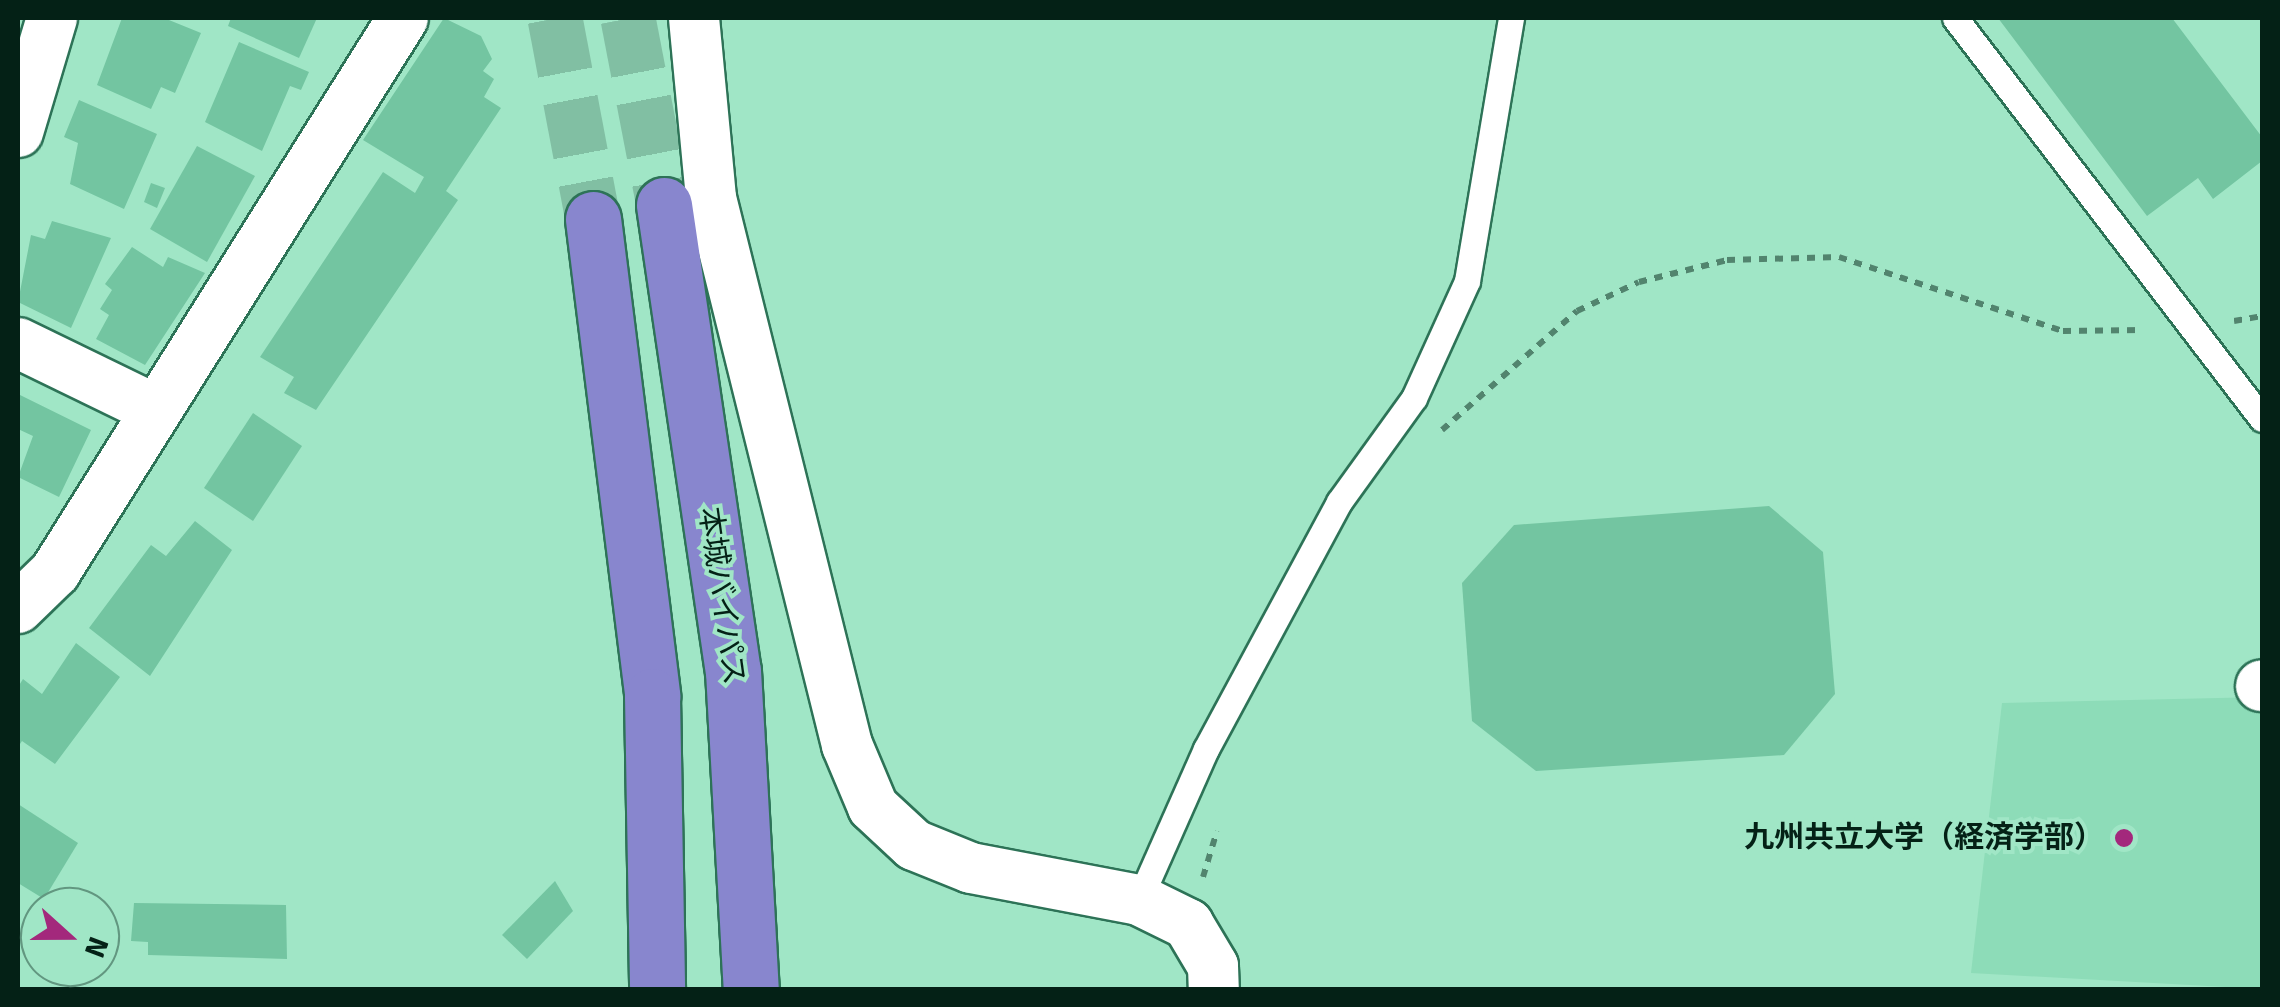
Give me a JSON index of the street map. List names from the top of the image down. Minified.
{"streets":{"highway":["本城バイパス"]},"places":["九州共立大学（経済学部）"],"north":"right"}
